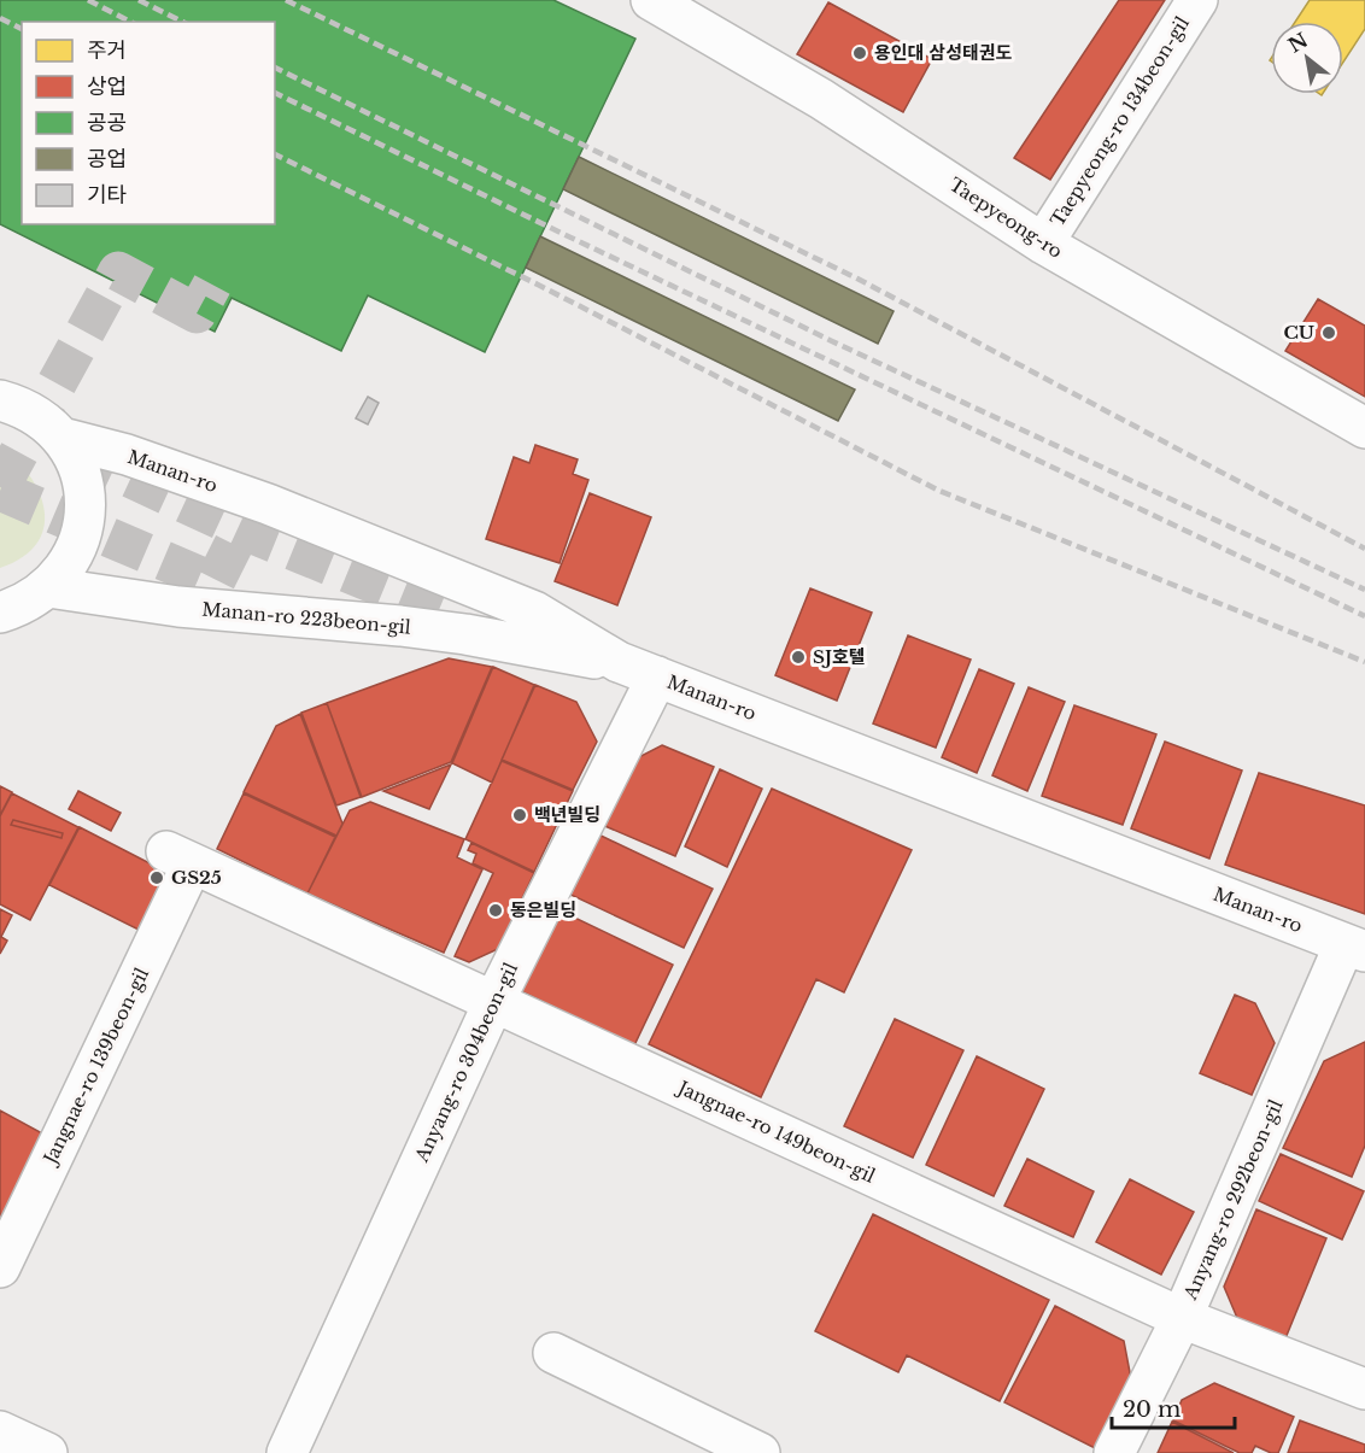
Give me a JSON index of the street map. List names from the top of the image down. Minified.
{"streets":{"street":["Taepyeong-ro 134beon-gil","Taepyeong-ro","Manan-ro","Manan-ro 223beon-gil","Anyang-ro 304beon-gil","Jangnae-ro 139beon-gil","Jangnae-ro 149beon-gil","Anyang-ro 292beon-gil"]},"crossings":[["Taepyeong-ro 134beon-gil","Taepyeong-ro"],["Manan-ro","Manan-ro 223beon-gil"],["Manan-ro","Anyang-ro 304beon-gil"],["Manan-ro","Anyang-ro 292beon-gil"],["Anyang-ro 304beon-gil","Jangnae-ro 149beon-gil"],["Jangnae-ro 139beon-gil","Jangnae-ro 149beon-gil"],["Jangnae-ro 149beon-gil","Anyang-ro 292beon-gil"]],"places":["용인대 삼성태권도","CU","SJ호텔","백년빌딩","GS25","동은빌딩"],"legend":["주거","상업","공공","공업","기타"],"scale_bar":"20 m","north":"top left"}
